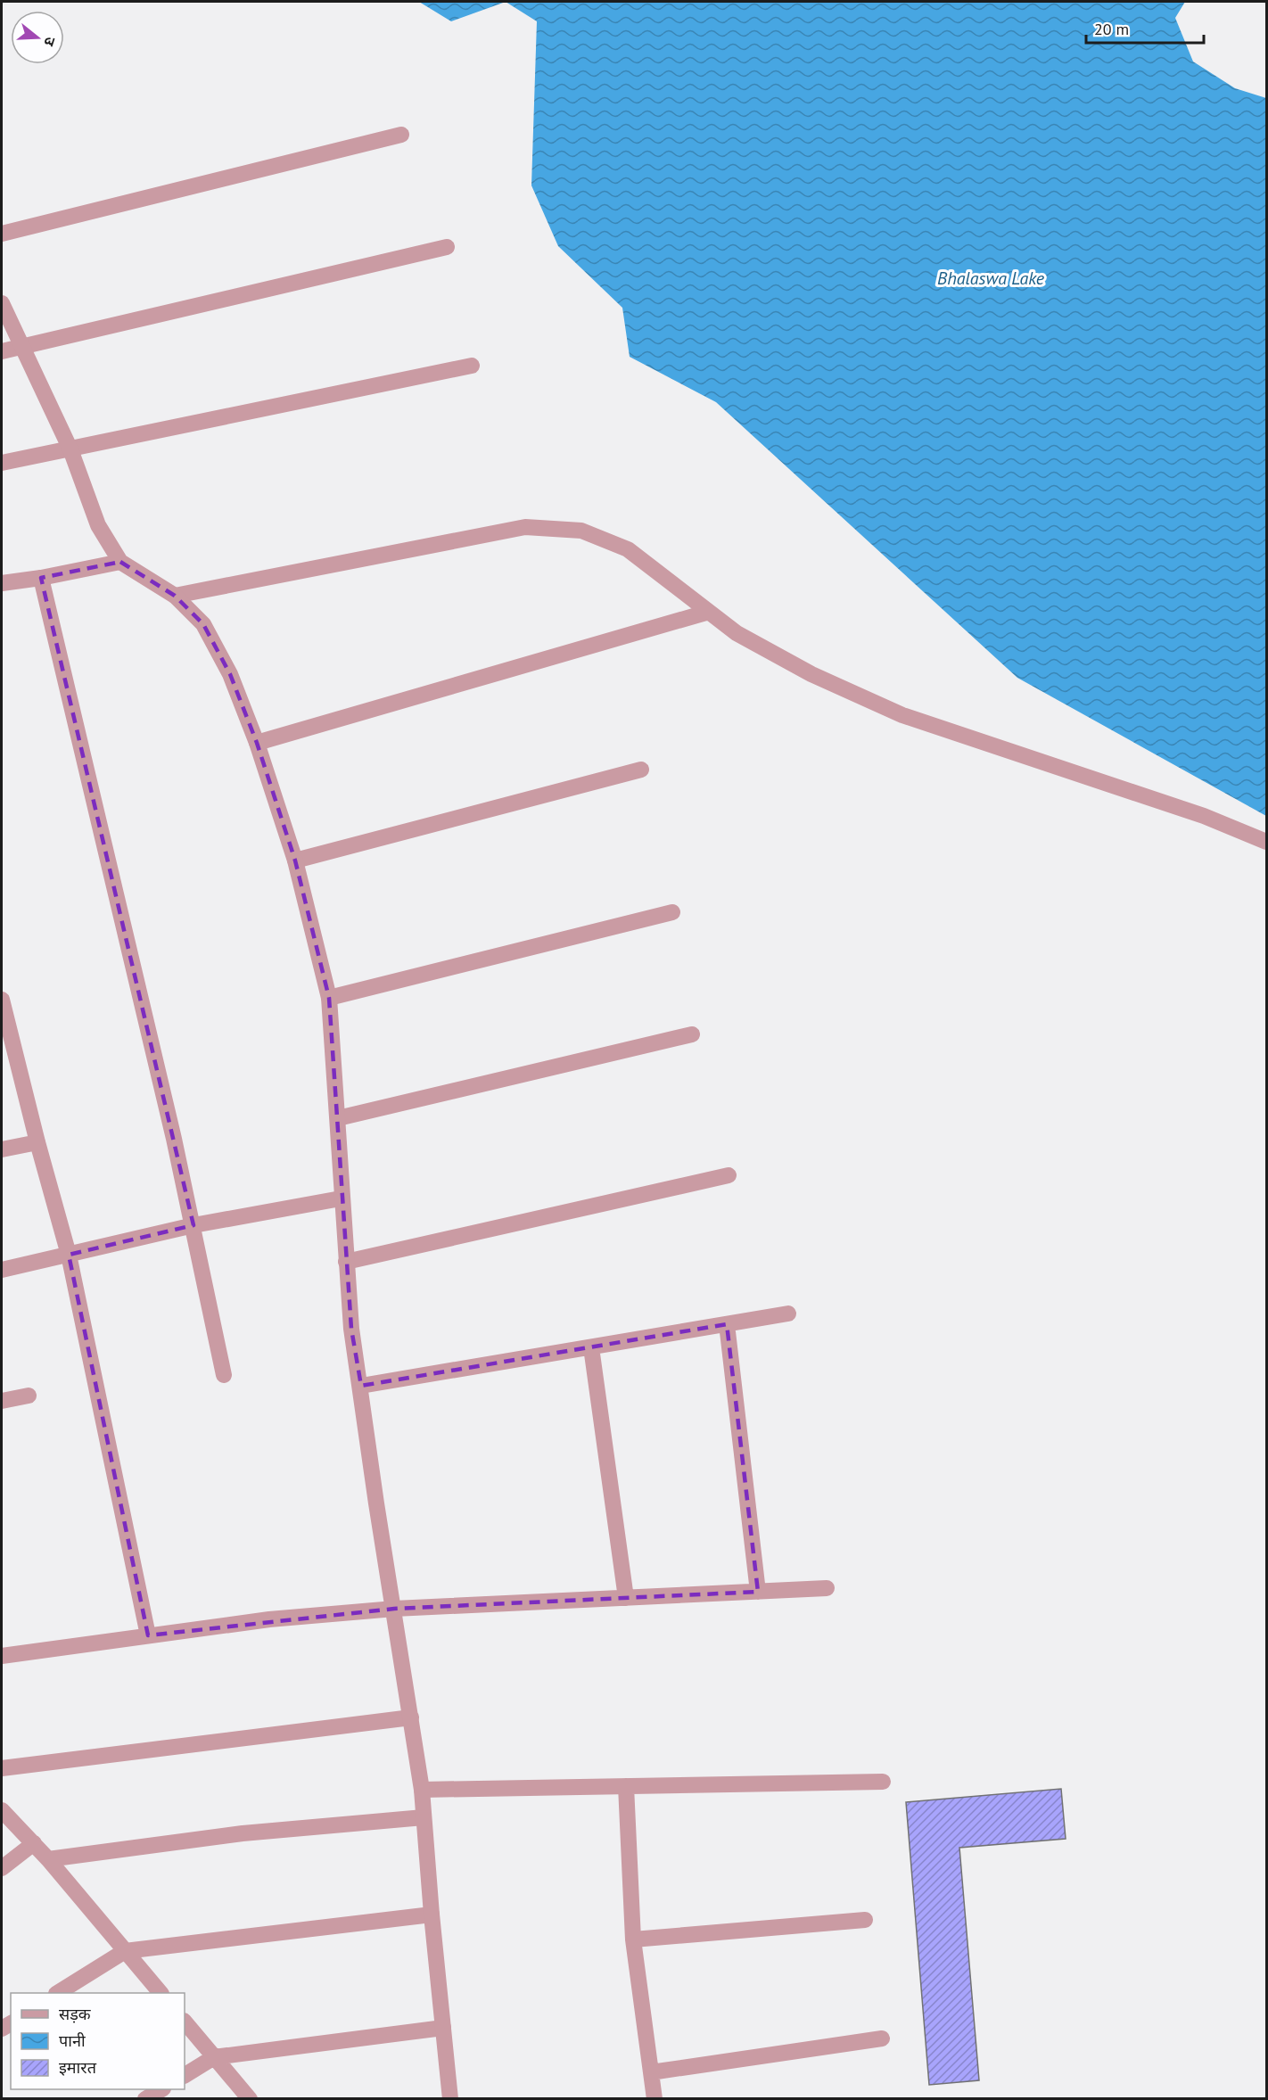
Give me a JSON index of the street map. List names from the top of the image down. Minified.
{"water":["Bhalaswa Lake"],"legend":["सड़क","पानी","इमारत"],"scale_bar":"20 m","north":"right"}
